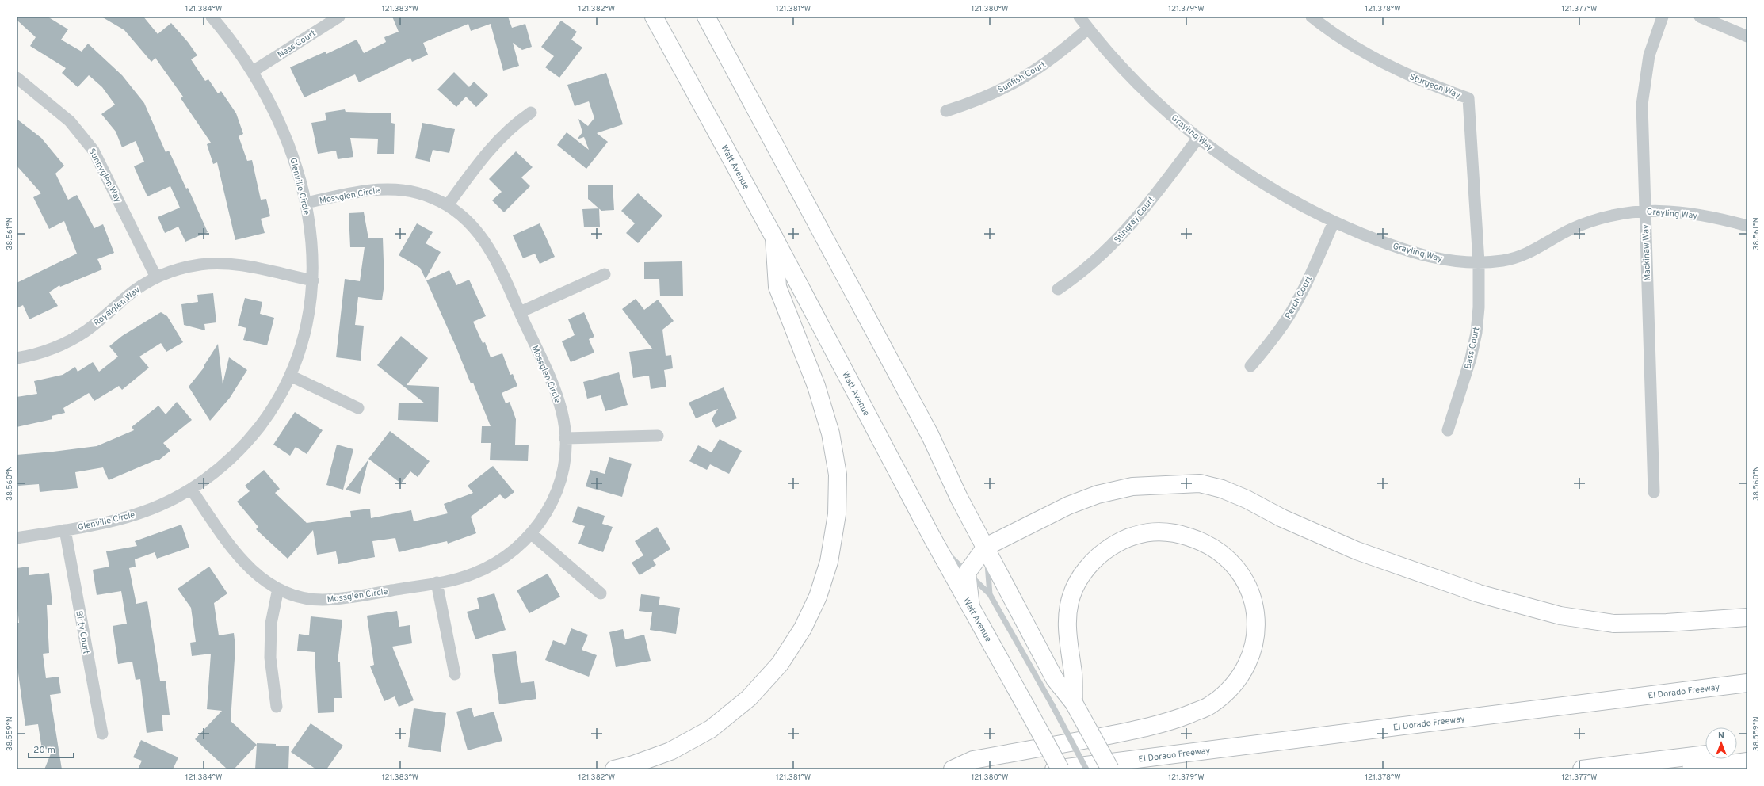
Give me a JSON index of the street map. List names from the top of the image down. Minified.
{"streets":{"main road":["Watt Avenue","El Dorado Freeway"],"street":["Ness Court","Sunfish Court","Sturgeon Way","Grayling Way","Sunnyglen Way","Glenville Circle","Mossglen Circle","Stingray Court","Mackinaw Way","Perch Court","Royalglen Way","Bass Court","Birty Court"]},"crossings":[["Ness Court","Glenville Circle"],["Sunfish Court","Grayling Way"],["Sturgeon Way","Grayling Way"],["Sturgeon Way","Bass Court"],["Grayling Way","Stingray Court"],["Grayling Way","Mackinaw Way"],["Grayling Way","Perch Court"],["Grayling Way","Bass Court"],["Sunnyglen Way","Royalglen Way"],["Glenville Circle","Mossglen Circle"],["Glenville Circle","Royalglen Way"],["Glenville Circle","Birty Court"]],"scale_bar":"20 m","north":"top","coordinates":["121.384°W","121.383°W","121.382°W","121.381°W","121.380°W","121.379°W","121.378°W","121.377°W","38.561°N","38.560°N","38.559°N"]}
